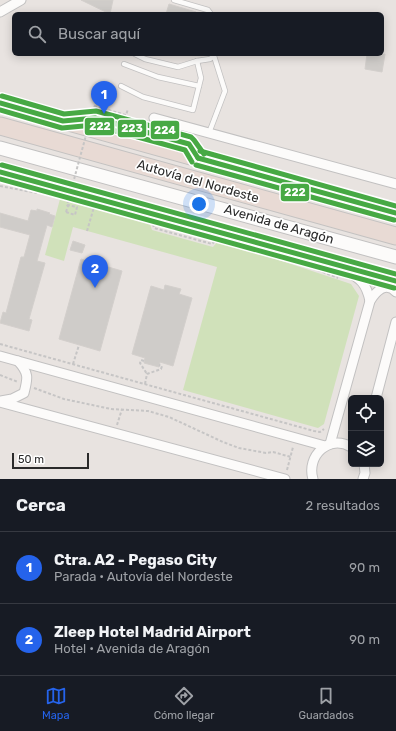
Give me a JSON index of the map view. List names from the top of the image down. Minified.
{"streets":{"highway":["Autovía del Nordeste"],"street":["Avenida de Aragón"]},"lines":["transit line 224","transit line 223","transit line 222"],"scale_bar":"50 m","page":{"search":"Buscar aquí","pins":["1","2"],"scale":"50 m","heading":["Cerca","2 resultados"],"list":[{"mark":"1","name":"Ctra. A2 - Pegaso City","note":"Parada · Autovía del Nordeste","value":"90 m"},{"mark":"2","name":"Zleep Hotel Madrid Airport","note":"Hotel · Avenida de Aragón","value":"90 m"}],"nav":["Mapa","Cómo llegar","Guardados"]}}
